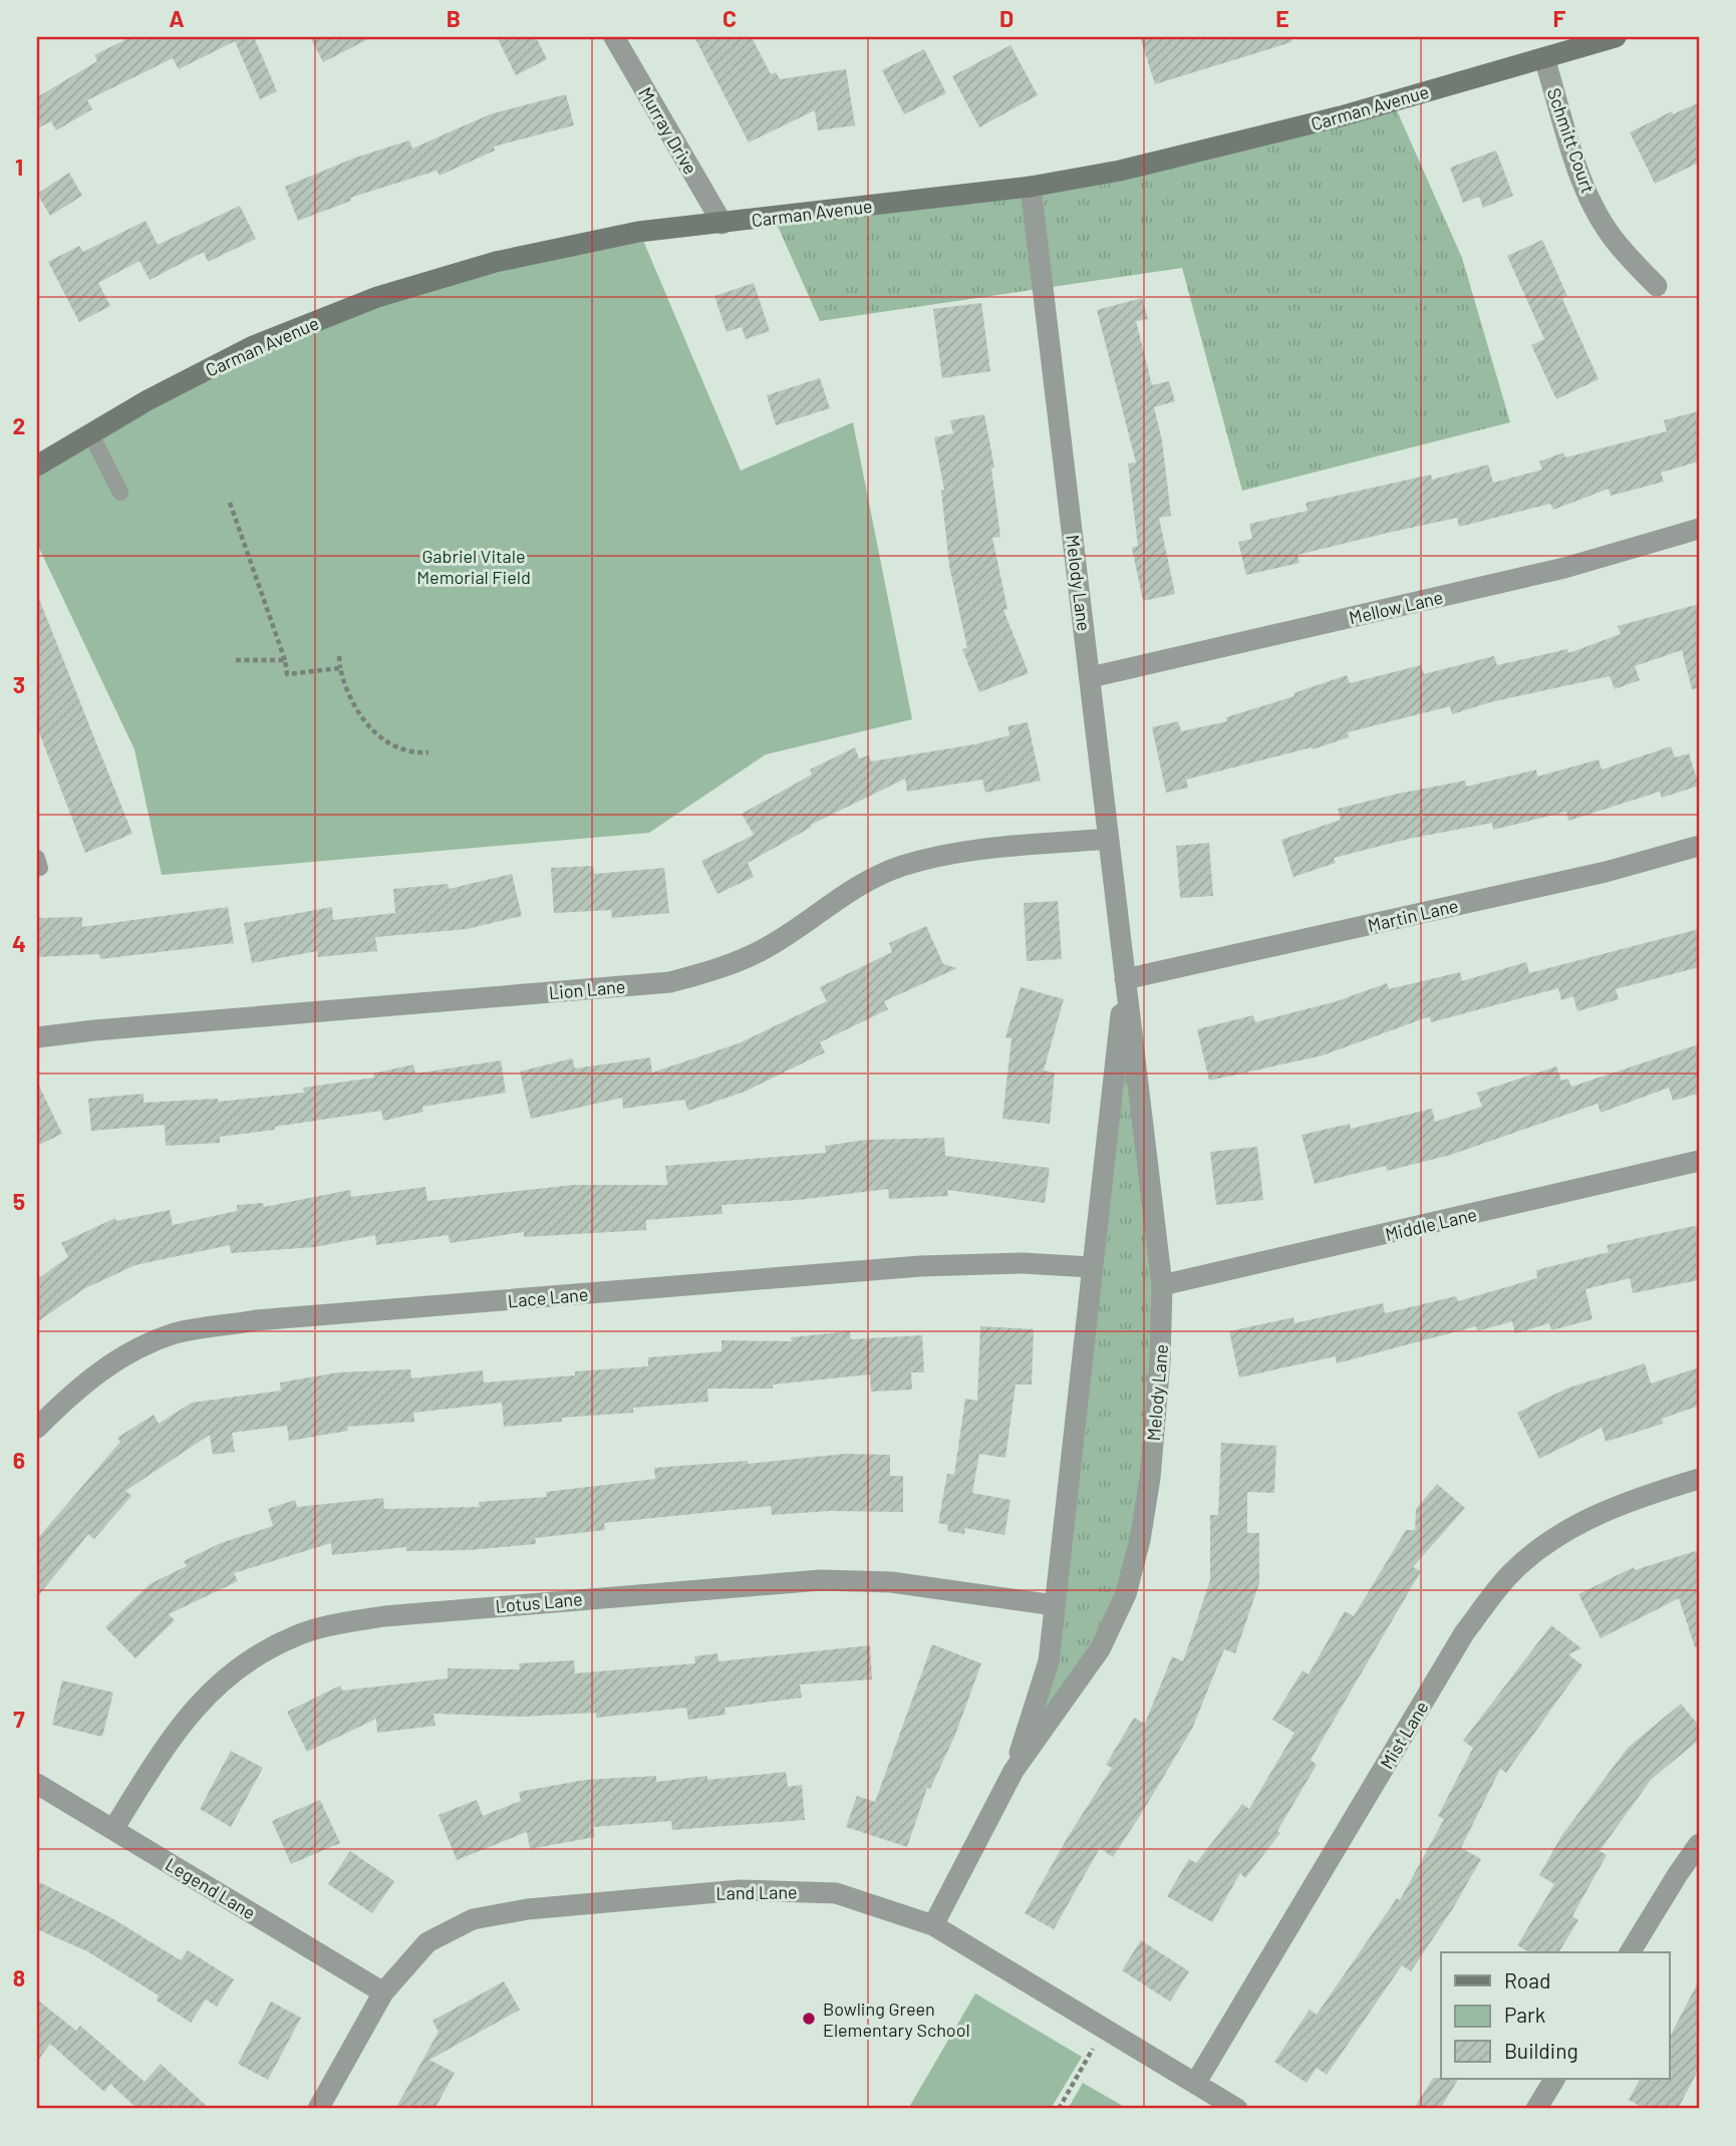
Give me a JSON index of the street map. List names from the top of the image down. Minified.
{"streets":{"main road":["Carman Avenue"],"street":["Murray Drive","Schmitt Court","Melody Lane","Mellow Lane","Martin Lane","Lion Lane","Middle Lane","Lace Lane","Lotus Lane","Mist Lane","Legend Lane","Land Lane"]},"crossings":[["Carman Avenue","Murray Drive"],["Carman Avenue","Schmitt Court"],["Carman Avenue","Melody Lane"],["Melody Lane","Mellow Lane"],["Melody Lane","Martin Lane"],["Melody Lane","Lion Lane"],["Melody Lane","Middle Lane"],["Melody Lane","Lace Lane"],["Melody Lane","Lotus Lane"],["Melody Lane","Land Lane"],["Lotus Lane","Legend Lane"],["Mist Lane","Land Lane"],["Legend Lane","Land Lane"]],"parks":["Gabriel Vitale Memorial Field"],"places":["Bowling Green Elementary School"],"legend":["Road","Park","Building"],"grid":{"columns":["A","B","C","D","E","F"],"rows":["1","2","3","4","5","6","7","8"]}}
